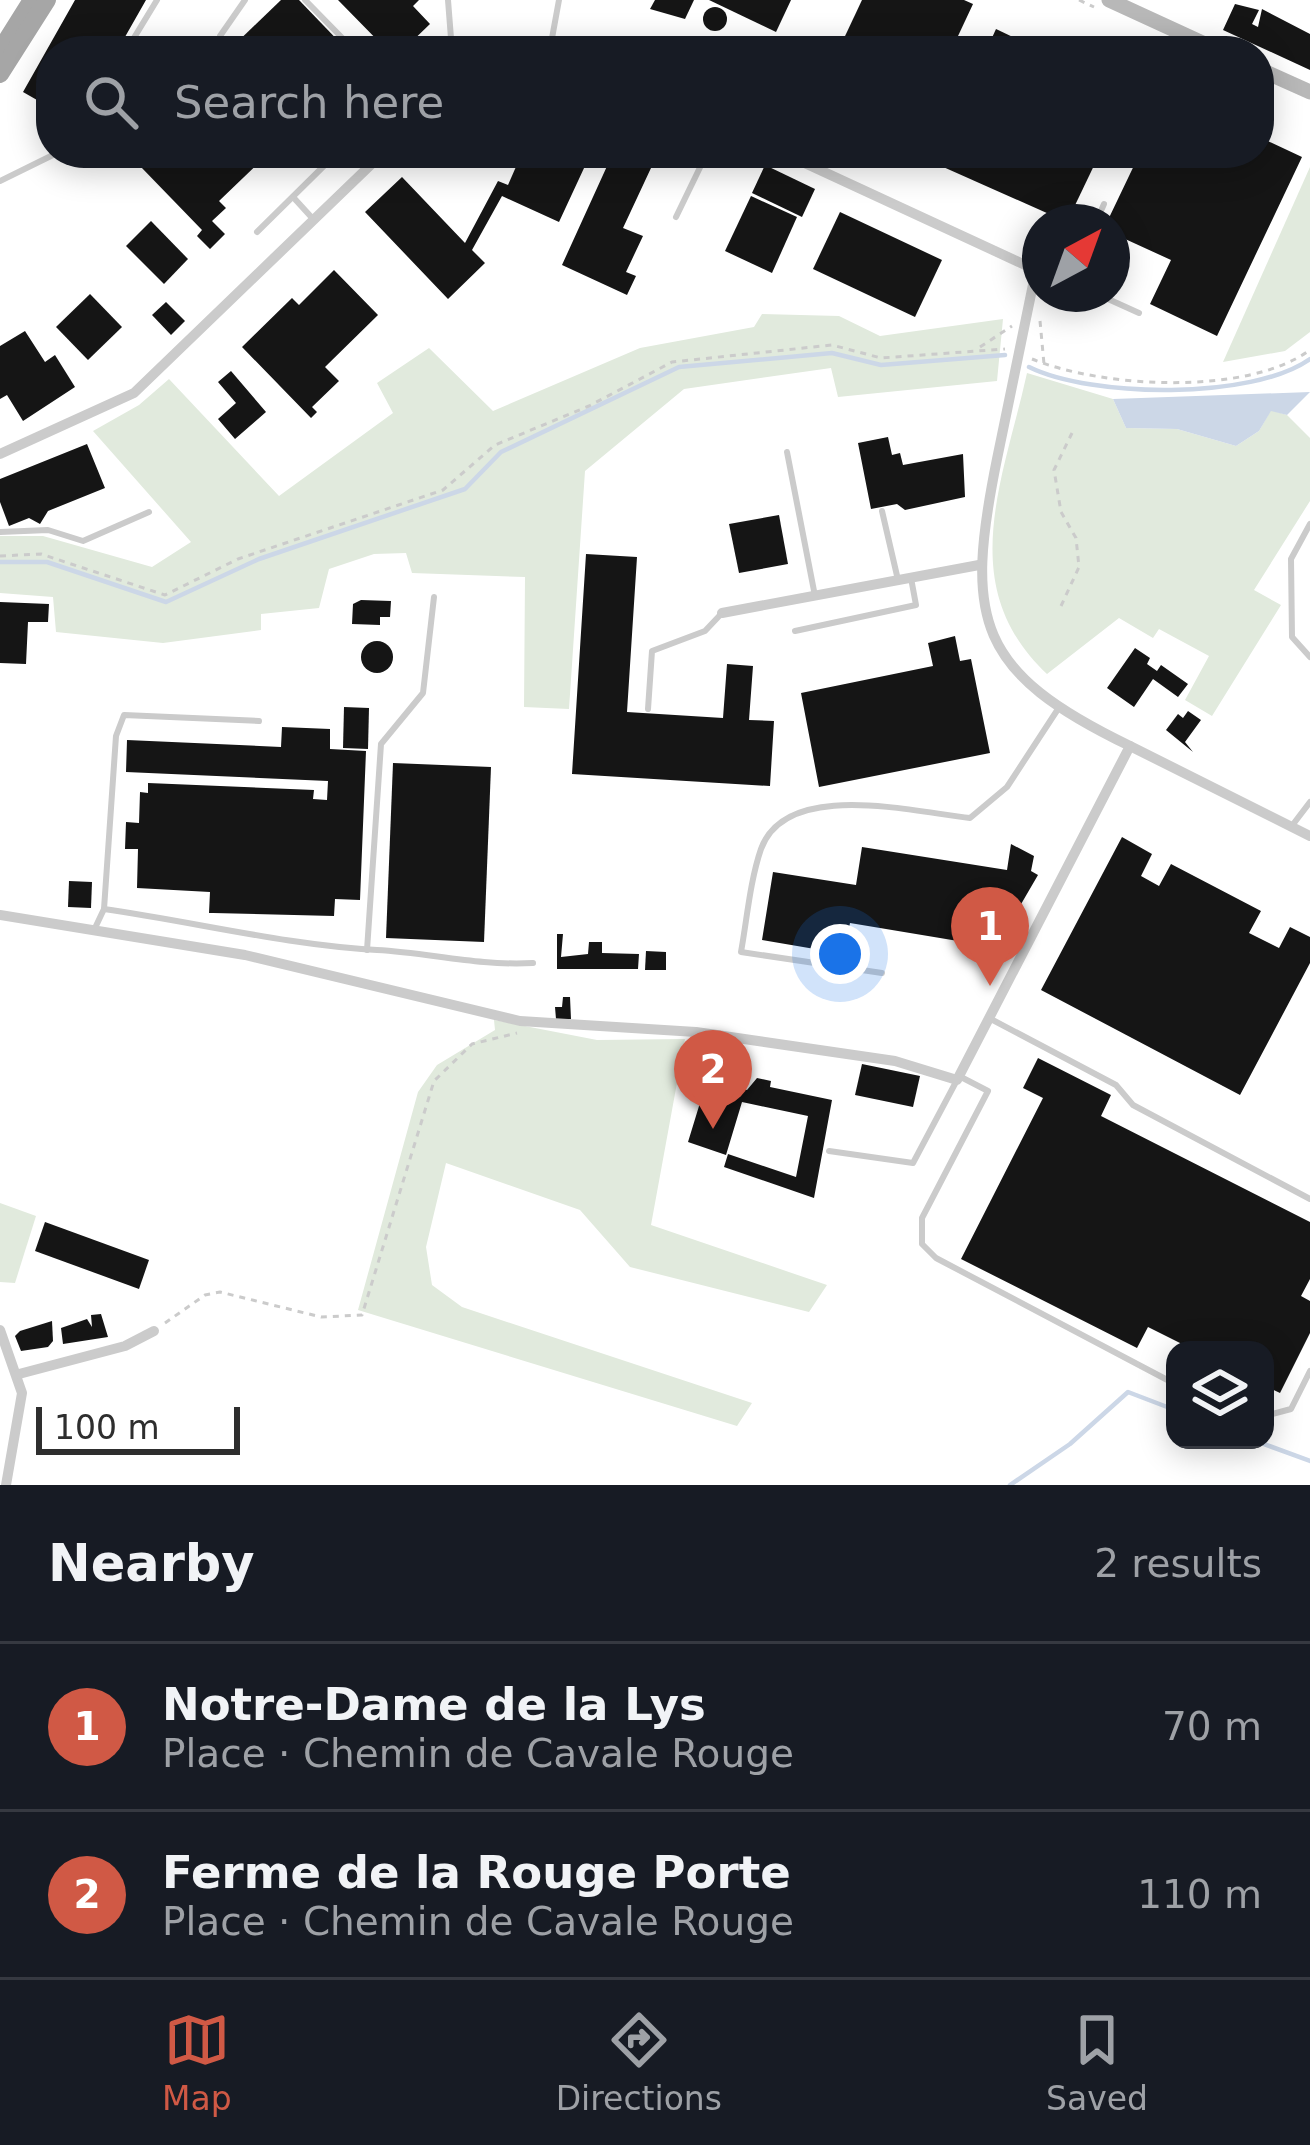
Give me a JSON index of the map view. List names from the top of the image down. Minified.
{"scale_bar":"100 m","north":"top right","page":{"search":"Search here","pins":["1","2"],"scale":"100 m","heading":["Nearby","2 results"],"list":[{"mark":"1","name":"Notre-Dame de la Lys","note":"Place · Chemin de Cavale Rouge","value":"70 m"},{"mark":"2","name":"Ferme de la Rouge Porte","note":"Place · Chemin de Cavale Rouge","value":"110 m"}],"nav":["Map","Directions","Saved"]}}
